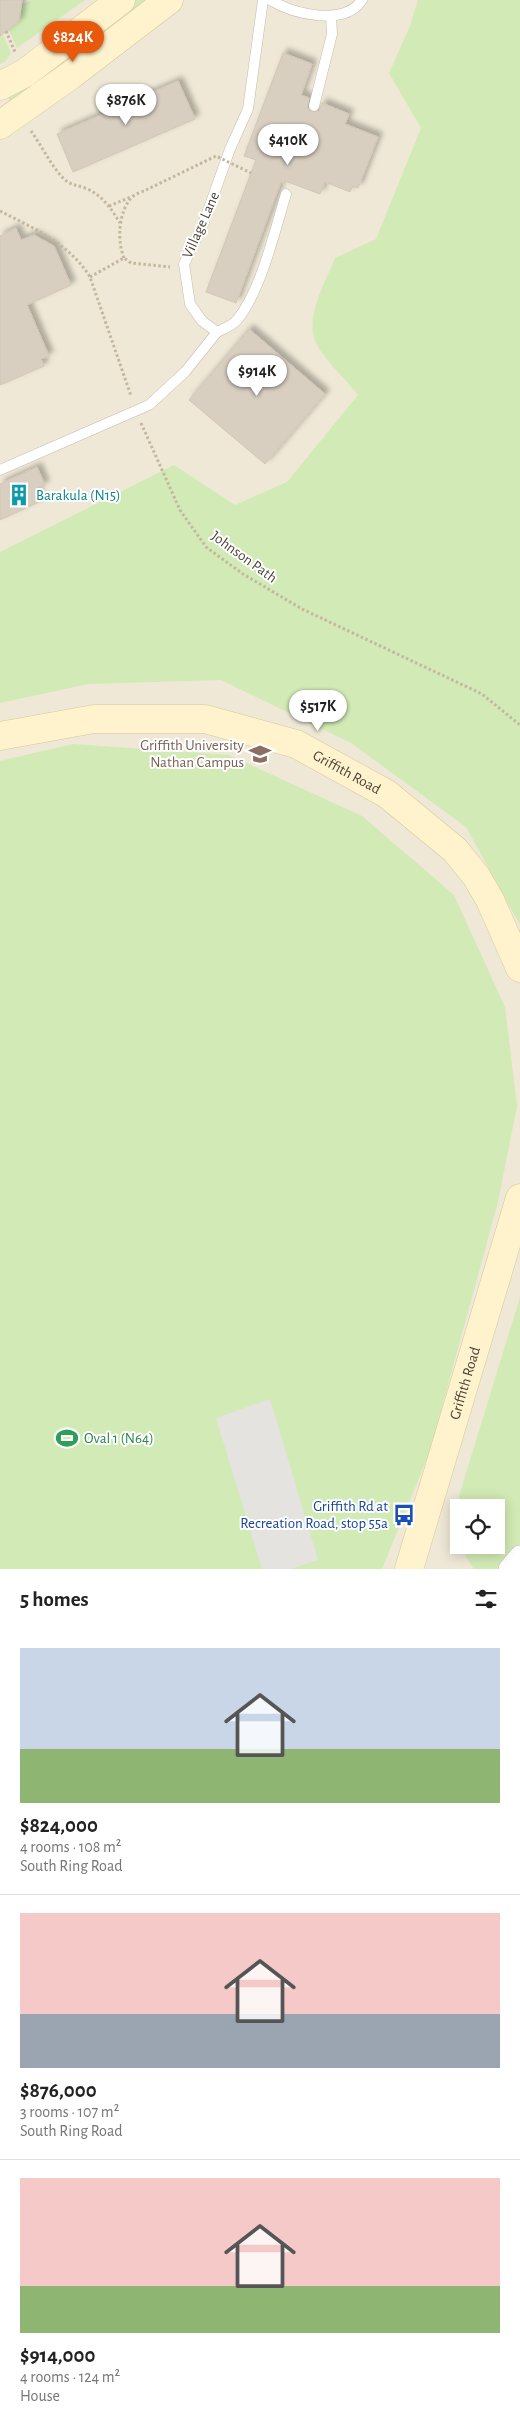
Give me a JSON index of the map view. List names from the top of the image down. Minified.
{"streets":{"street":["Griffith Road"],"lane":["Village Lane"],"path":["Johnson Path"]},"places":{"building":["Barakula (N15)"],"school or university":["Griffith University Nathan Campus"],"sports":["Oval 1 (N64)"],"bus stop":["Griffith Rd at Recreation Road, stop 55a"]},"page":{"price":["$824K","$876K","$410K","$914K","$517K"],"heading":"5 homes","list":[{"name":"$824,000","note":"4 rooms · 108 m² · South Ring Road"},{"name":"$876,000","note":"3 rooms · 107 m² · South Ring Road"},{"name":"$914,000","note":"4 rooms · 124 m² · House"}]}}
